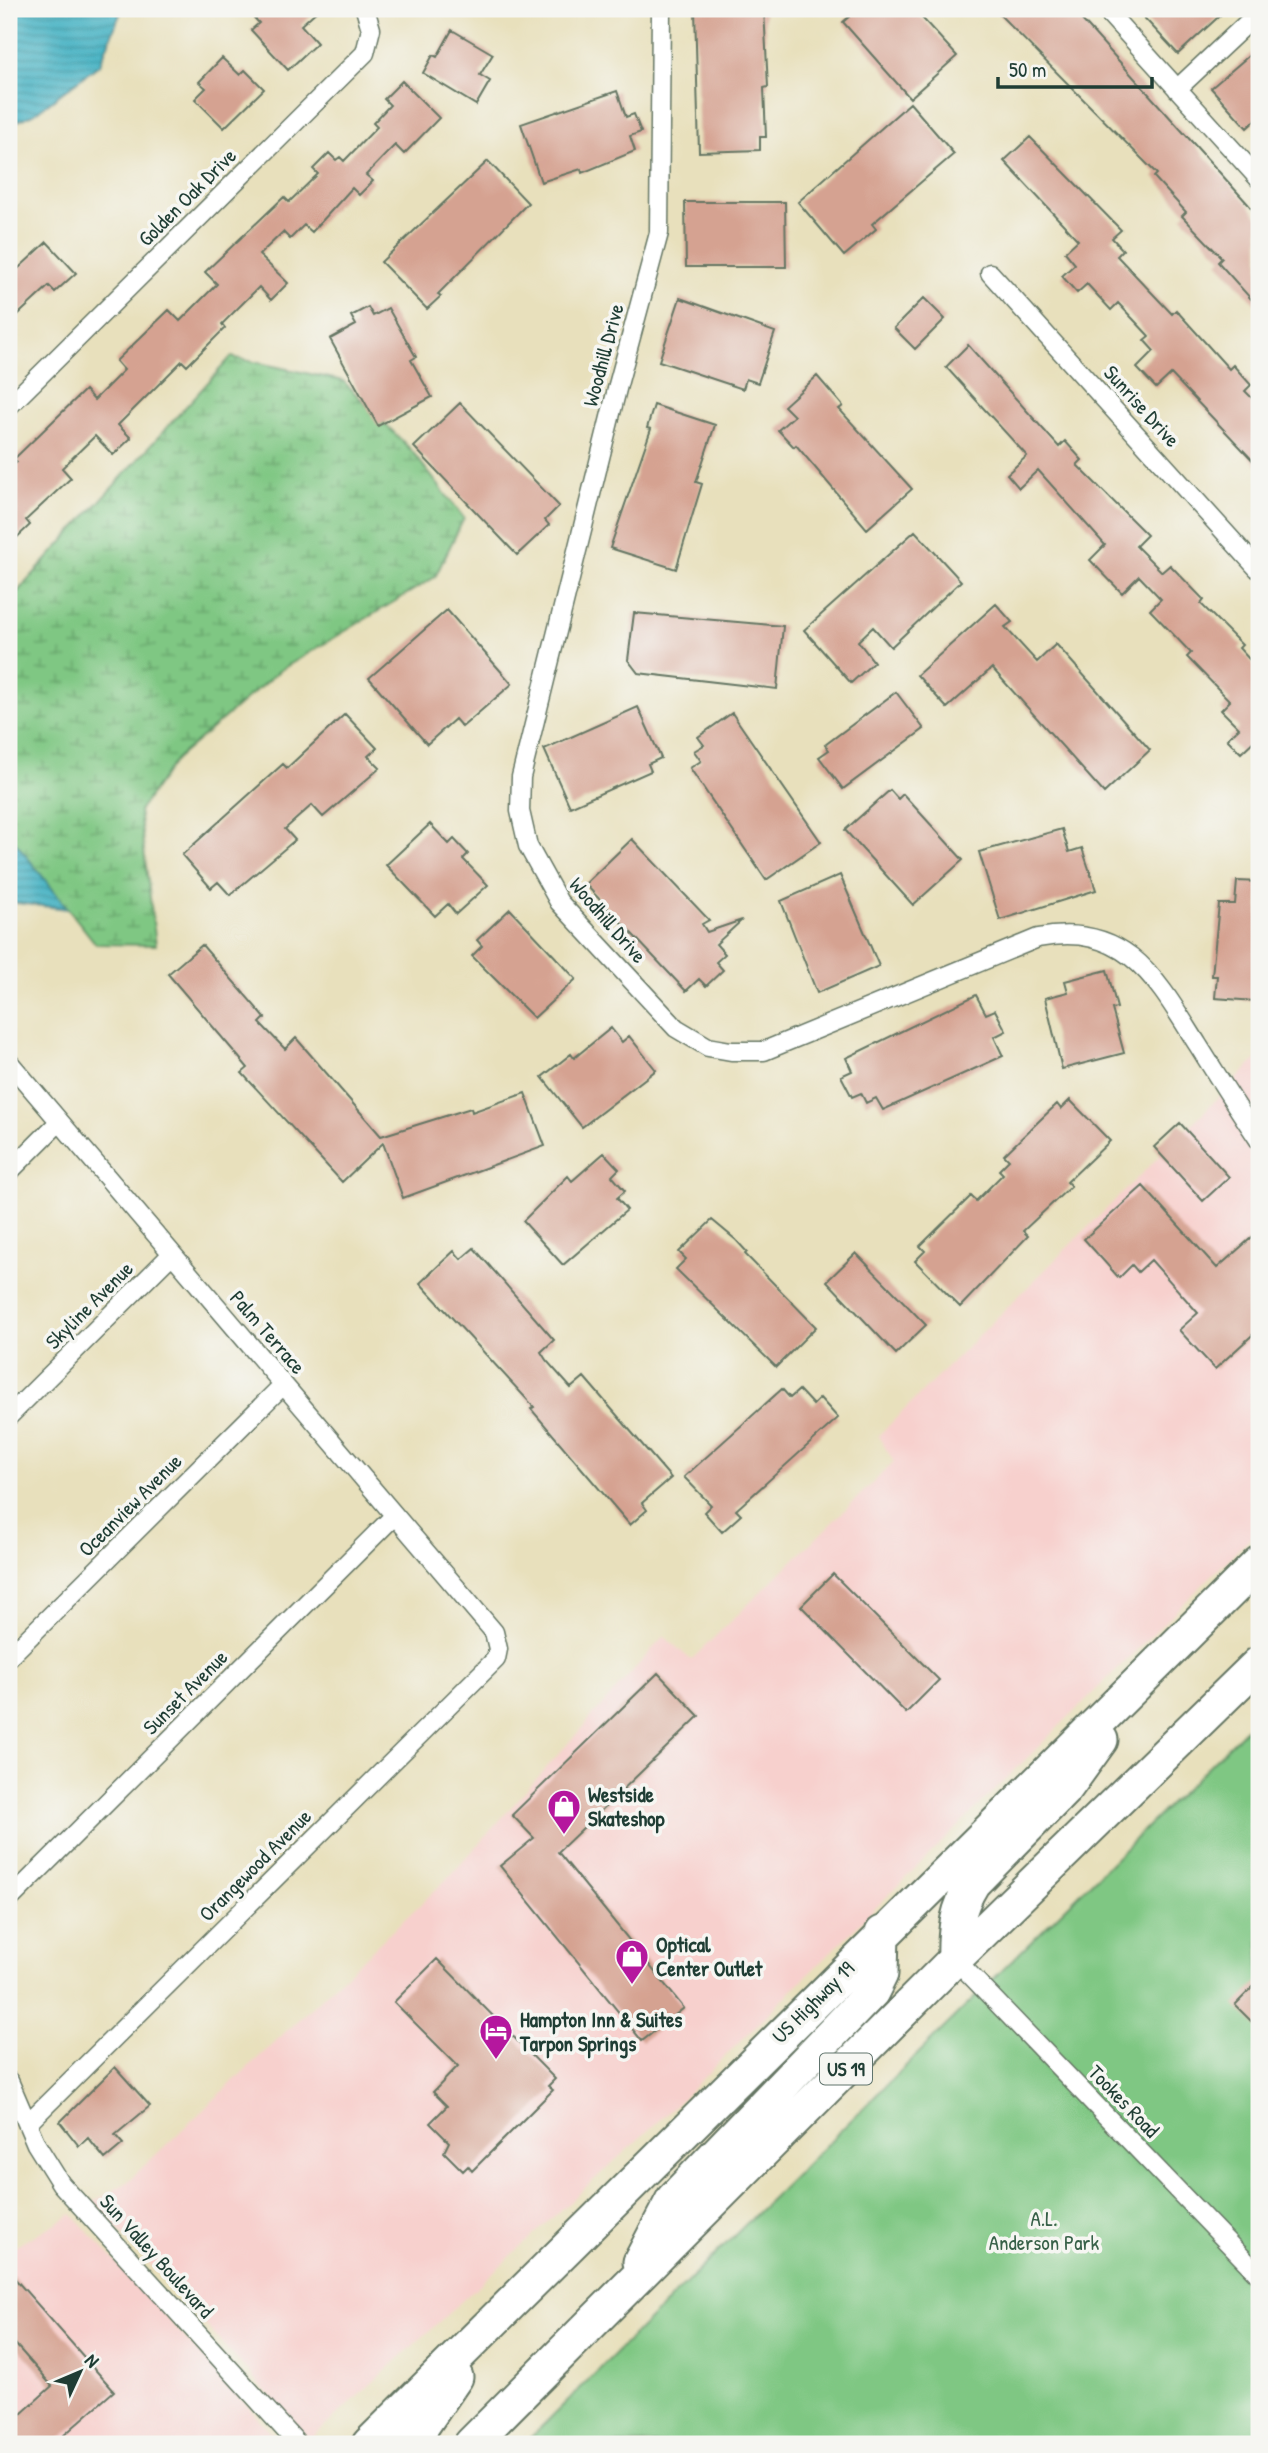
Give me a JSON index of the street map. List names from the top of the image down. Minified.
{"streets":{"highway":["US Highway 19","US 19"],"street":["Golden Oak Drive","Woodhill Drive","Sunrise Drive","Skyline Avenue","Palm Terrace","Oceanview Avenue","Sunset Avenue","Orangewood Avenue","Tookes Road","Sun Valley Boulevard"]},"crossings":[["Skyline Avenue","Palm Terrace"],["Palm Terrace","Oceanview Avenue"],["Palm Terrace","Sunset Avenue"],["Palm Terrace","Orangewood Avenue"],["Orangewood Avenue","Sun Valley Boulevard"],["US 19","Tookes Road"]],"parks":["A.L. Anderson Park"],"places":{"shop":["Westside Skateshop","Optical Center Outlet"],"hotel":["Hampton Inn & Suites Tarpon Springs"]},"scale_bar":"50 m","north":"top right"}
